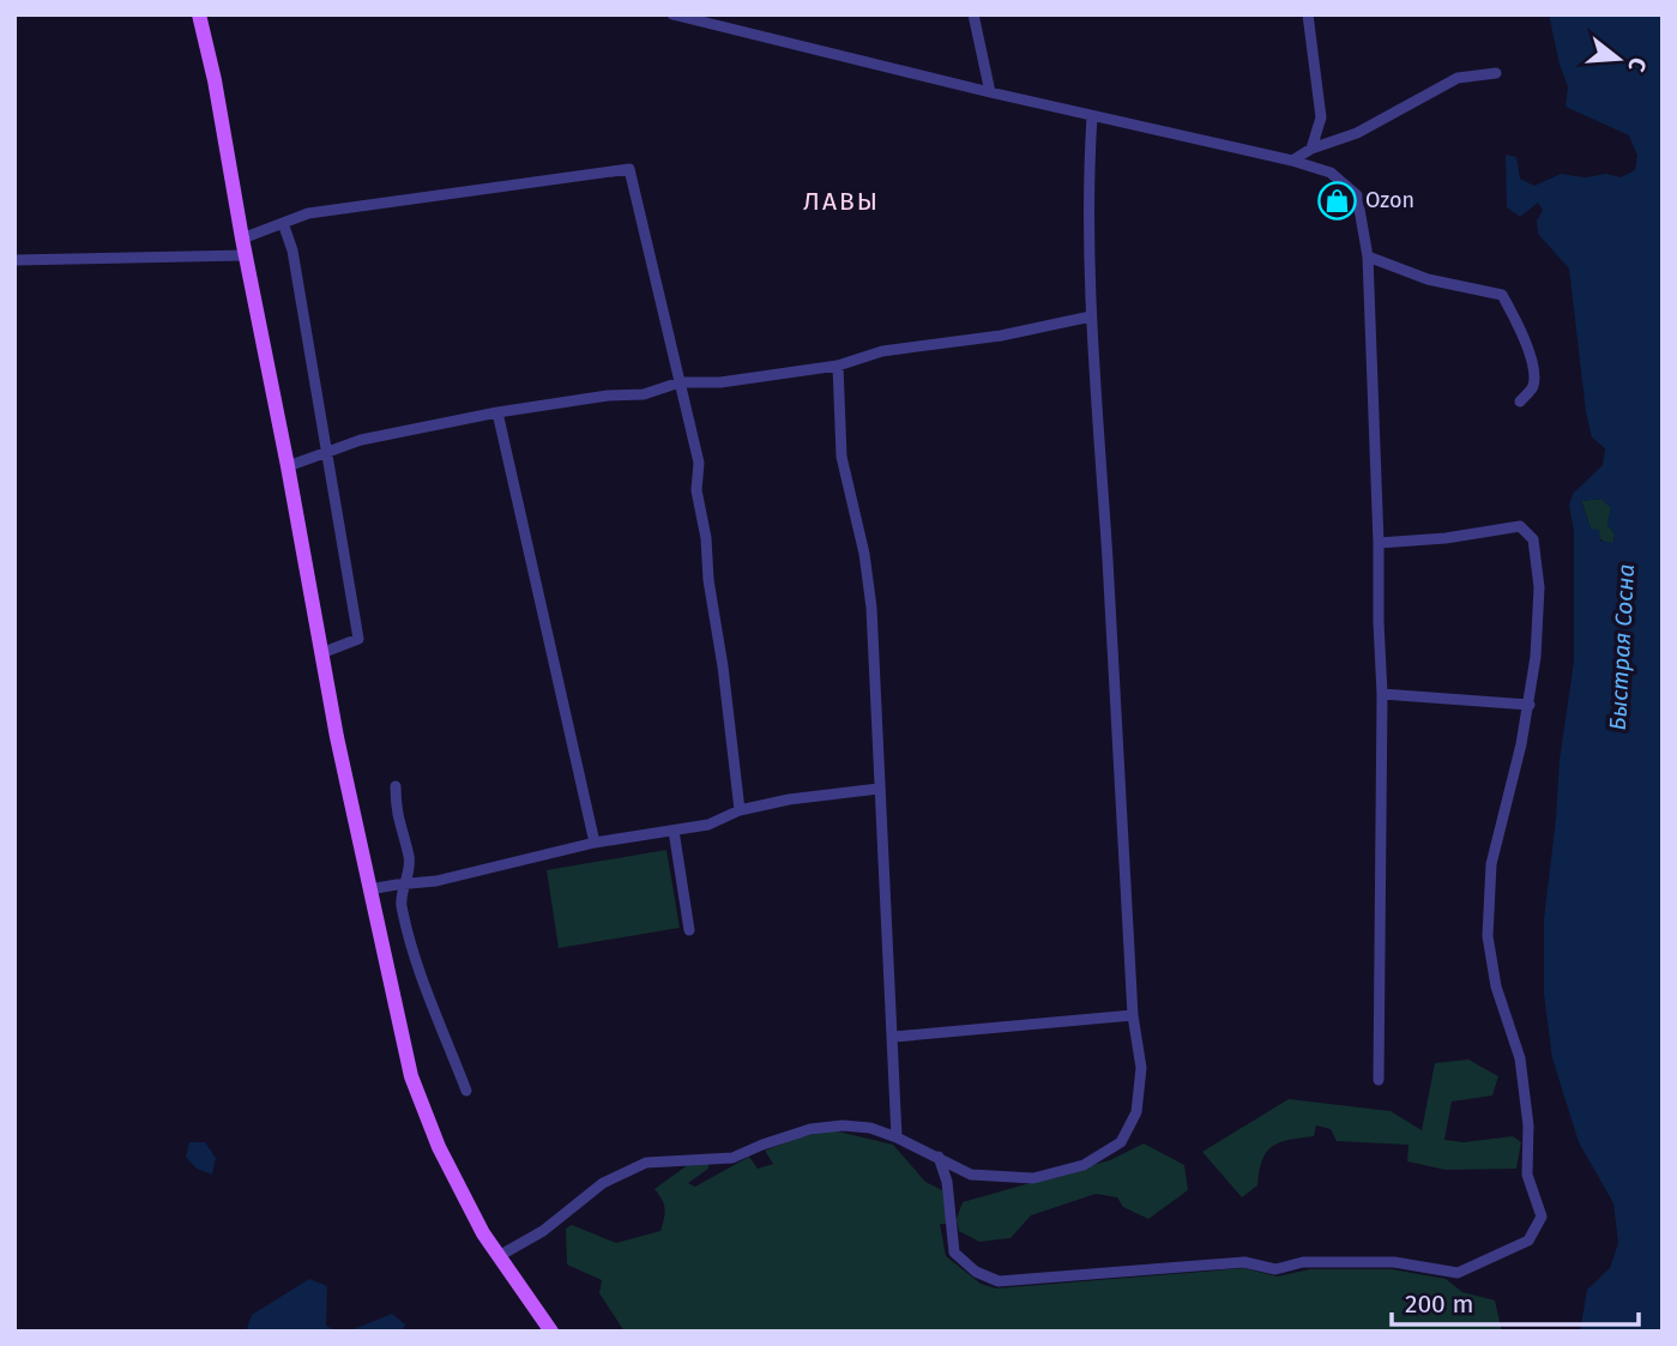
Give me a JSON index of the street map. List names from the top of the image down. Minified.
{"districts":["ЛАВЫ"],"water":["Быстрая Сосна"],"places":{"shop":["Ozon"]},"scale_bar":"200 m","north":"right"}
